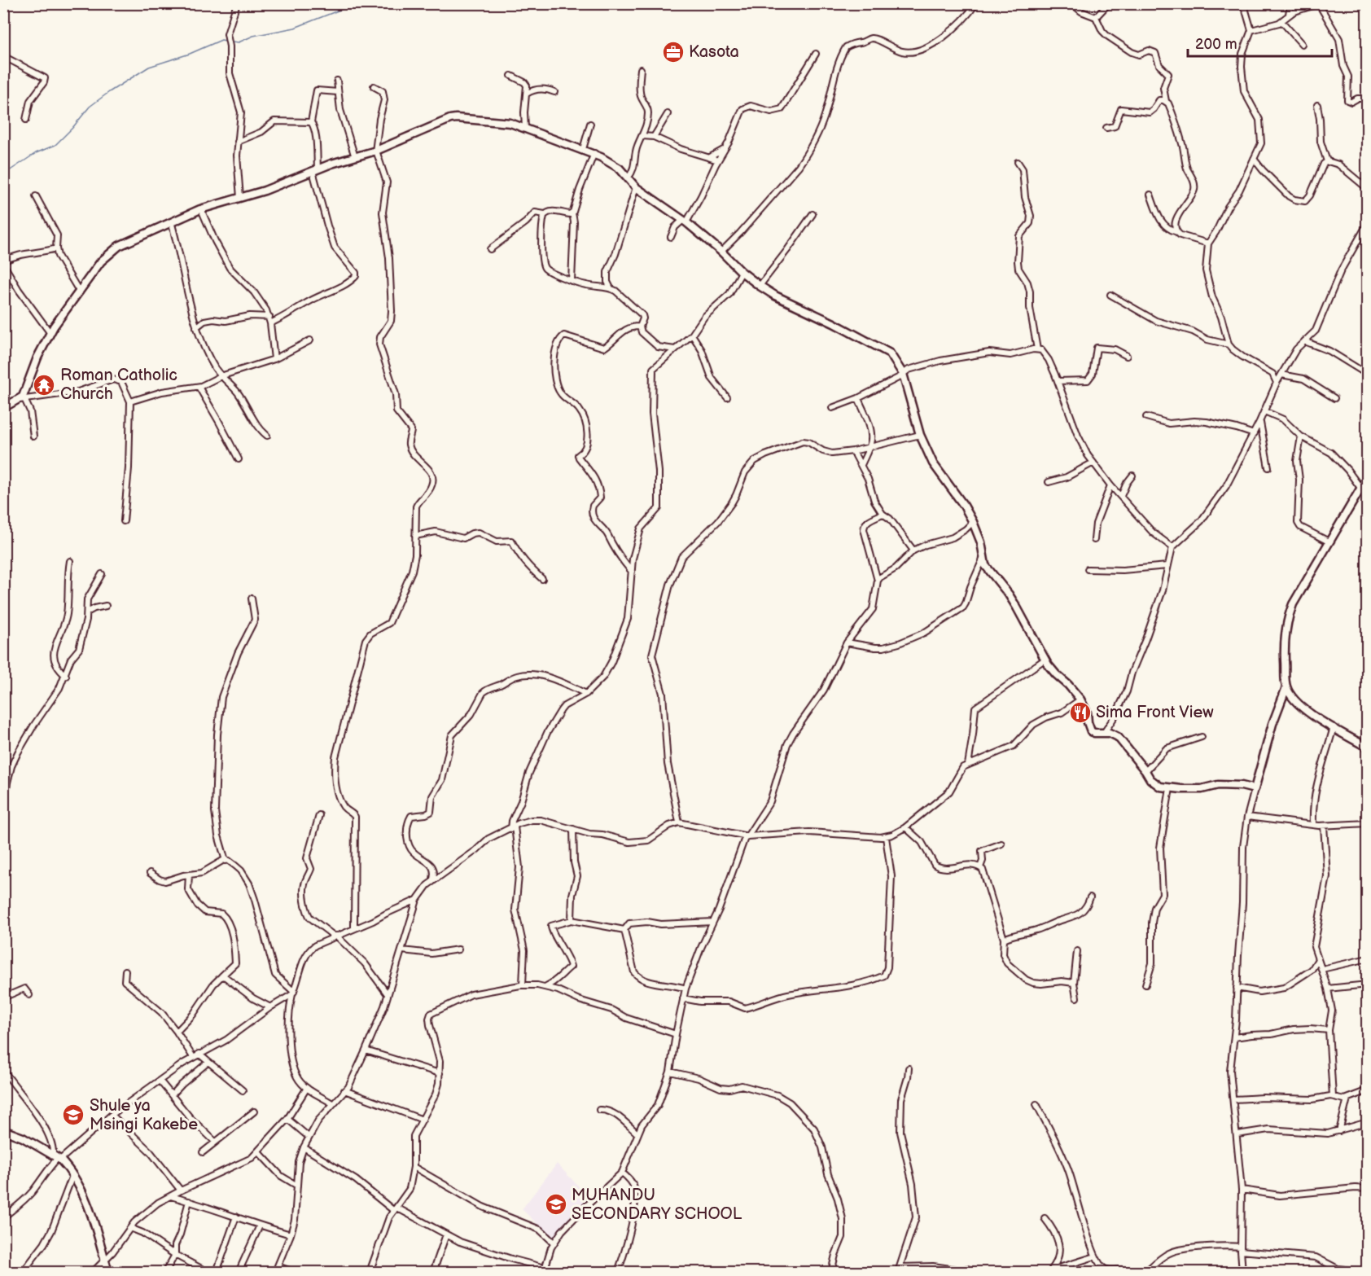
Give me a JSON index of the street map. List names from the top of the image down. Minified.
{"places":{"office":["Kasota"],"temple":["Roman Catholic Church"],"restaurant":["Sima Front View"],"school or university":["Shule ya Msingi Kakebe","MUHANDU SECONDARY SCHOOL"]},"scale_bar":"200 m"}
